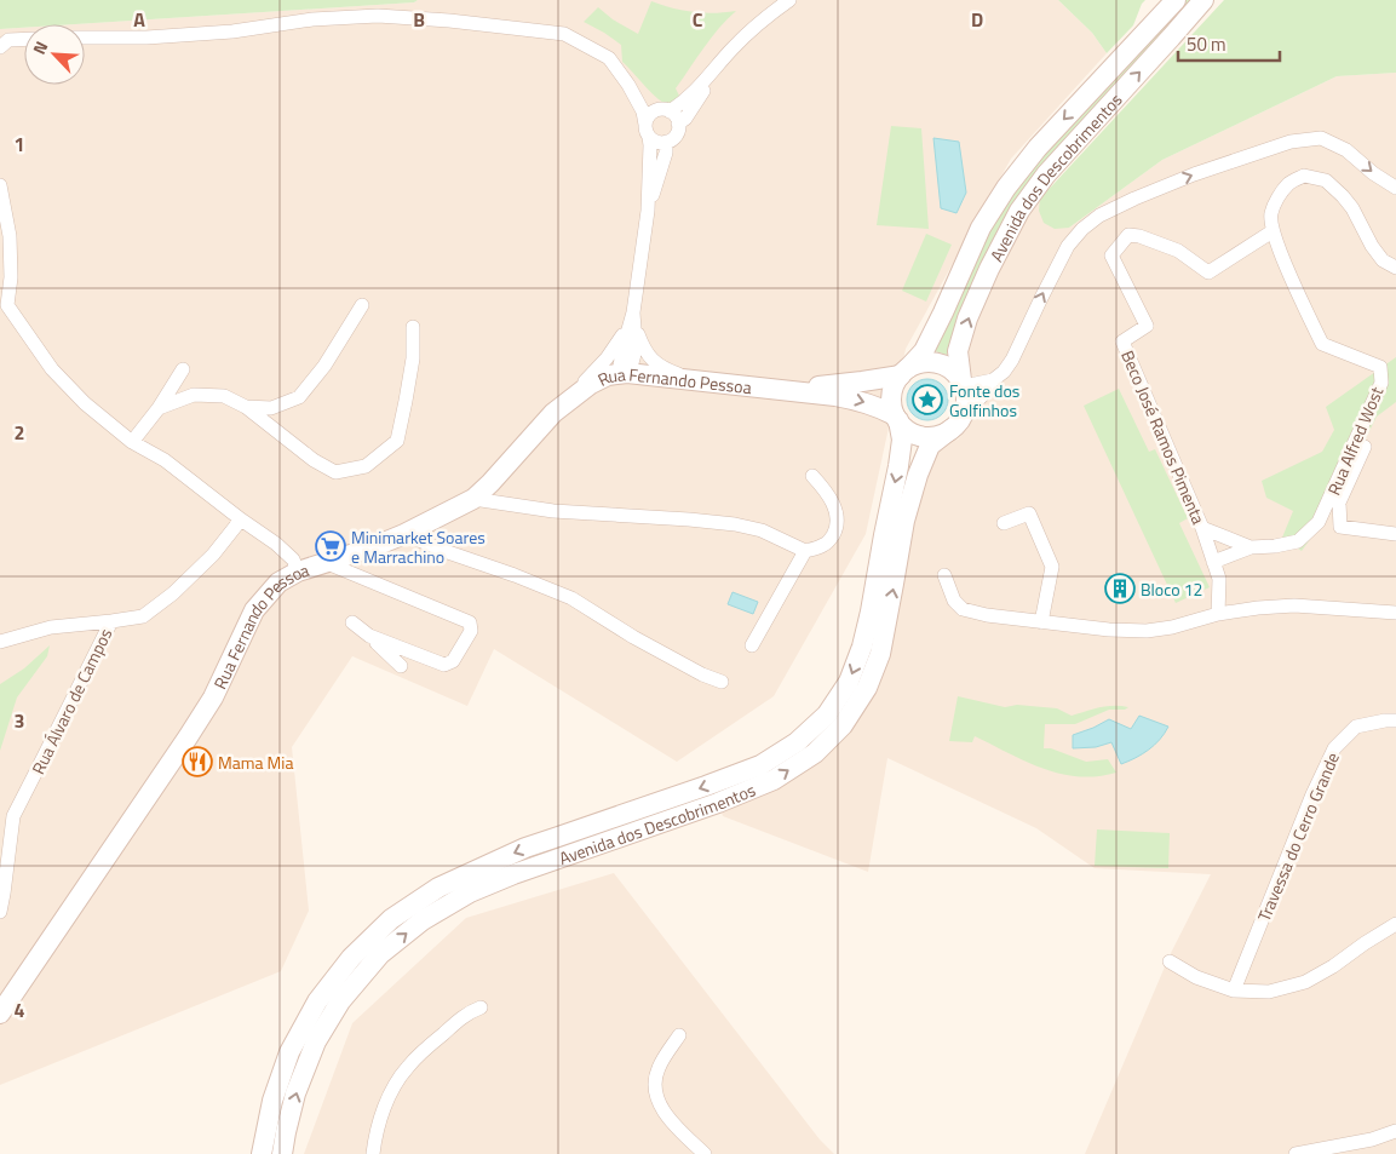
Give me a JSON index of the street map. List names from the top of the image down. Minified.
{"streets":{"main road":["Avenida dos Descobrimentos","Rua Fernando Pessoa"],"street":["Beco José Ramos Pimenta","Rua Alfred Wost","Rua Álvaro de Campos","Travessa do Cerro Grande"]},"crossings":[["Beco José Ramos Pimenta","Rua Alfred Wost"]],"places":{"place":["Fonte dos Golfinhos"],"supermarket":["Minimarket Soares e Marrachino"],"building":["Bloco 12"],"restaurant":["Mama Mia"]},"scale_bar":"50 m","north":"top left","grid":{"columns":["A","B","C","D"],"rows":["1","2","3","4"]}}
